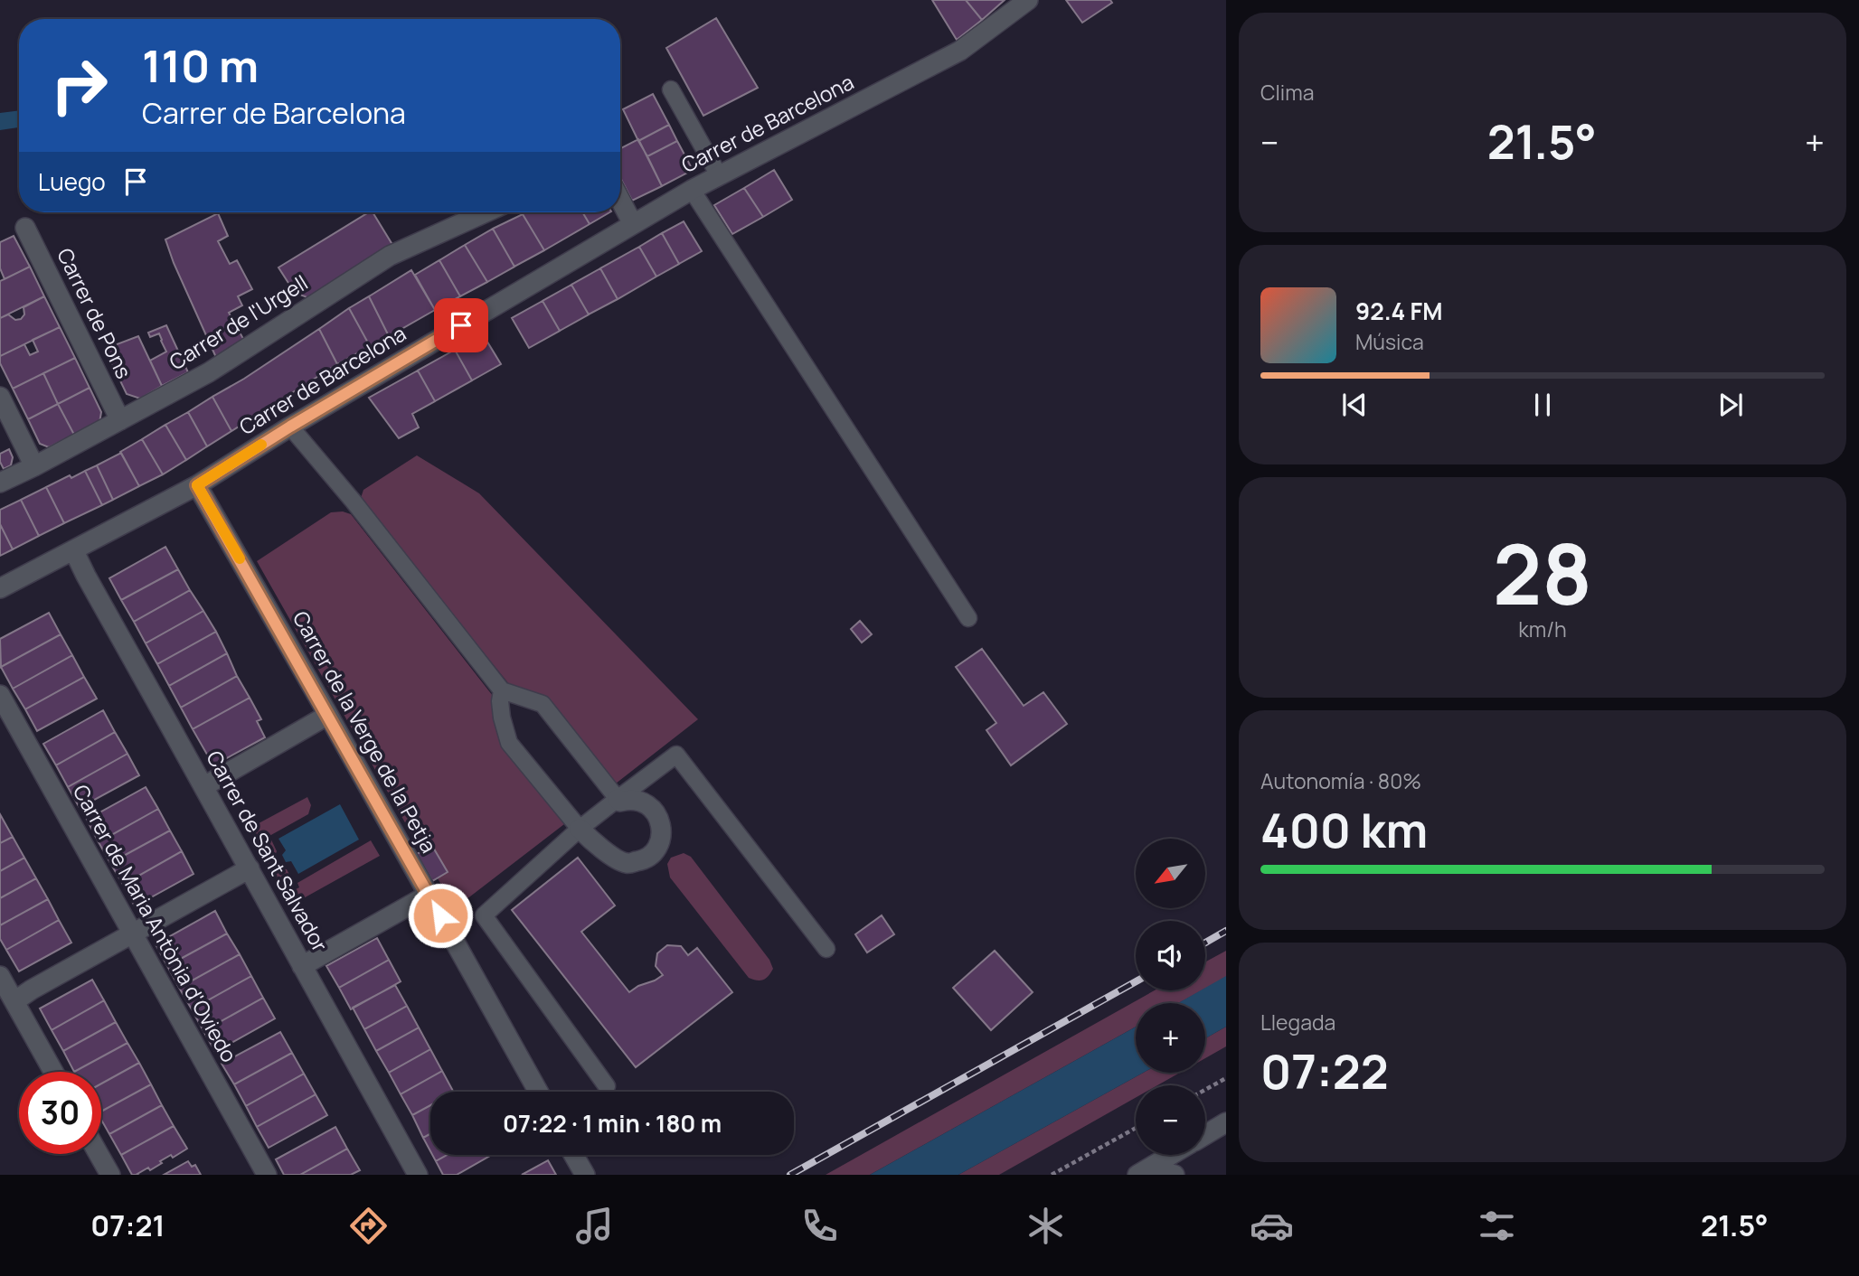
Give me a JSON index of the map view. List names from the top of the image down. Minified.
{"streets":{"street":["Carrer de Barcelona","Carrer de Pons","Carrer de l'Urgell","Carrer de la Verge de la Petja","Carrer de Sant Salvador","Carrer de Maria Antònia d'Oviedo"]},"crossings":[["Carrer de Barcelona","Carrer de la Verge de la Petja"],["Carrer de Barcelona","Carrer de Sant Salvador"],["Carrer de Pons","Carrer de l'Urgell"]],"north":"bottom left","page":{"tile":["Clima",["28","km/h"],["Autonomía · 80%","400 km"],["Llegada","07:22"]],"turn":["110 m","Carrer de Barcelona"],"heat":["−","21.5°","+"],"then":"Luego","song":["92.4 FM","Música"],"map_buttons":["+","−"],"limit":"30","trip":"07:22 · 1 min · 180 m","tabs":["07:21","21.5°"]}}
